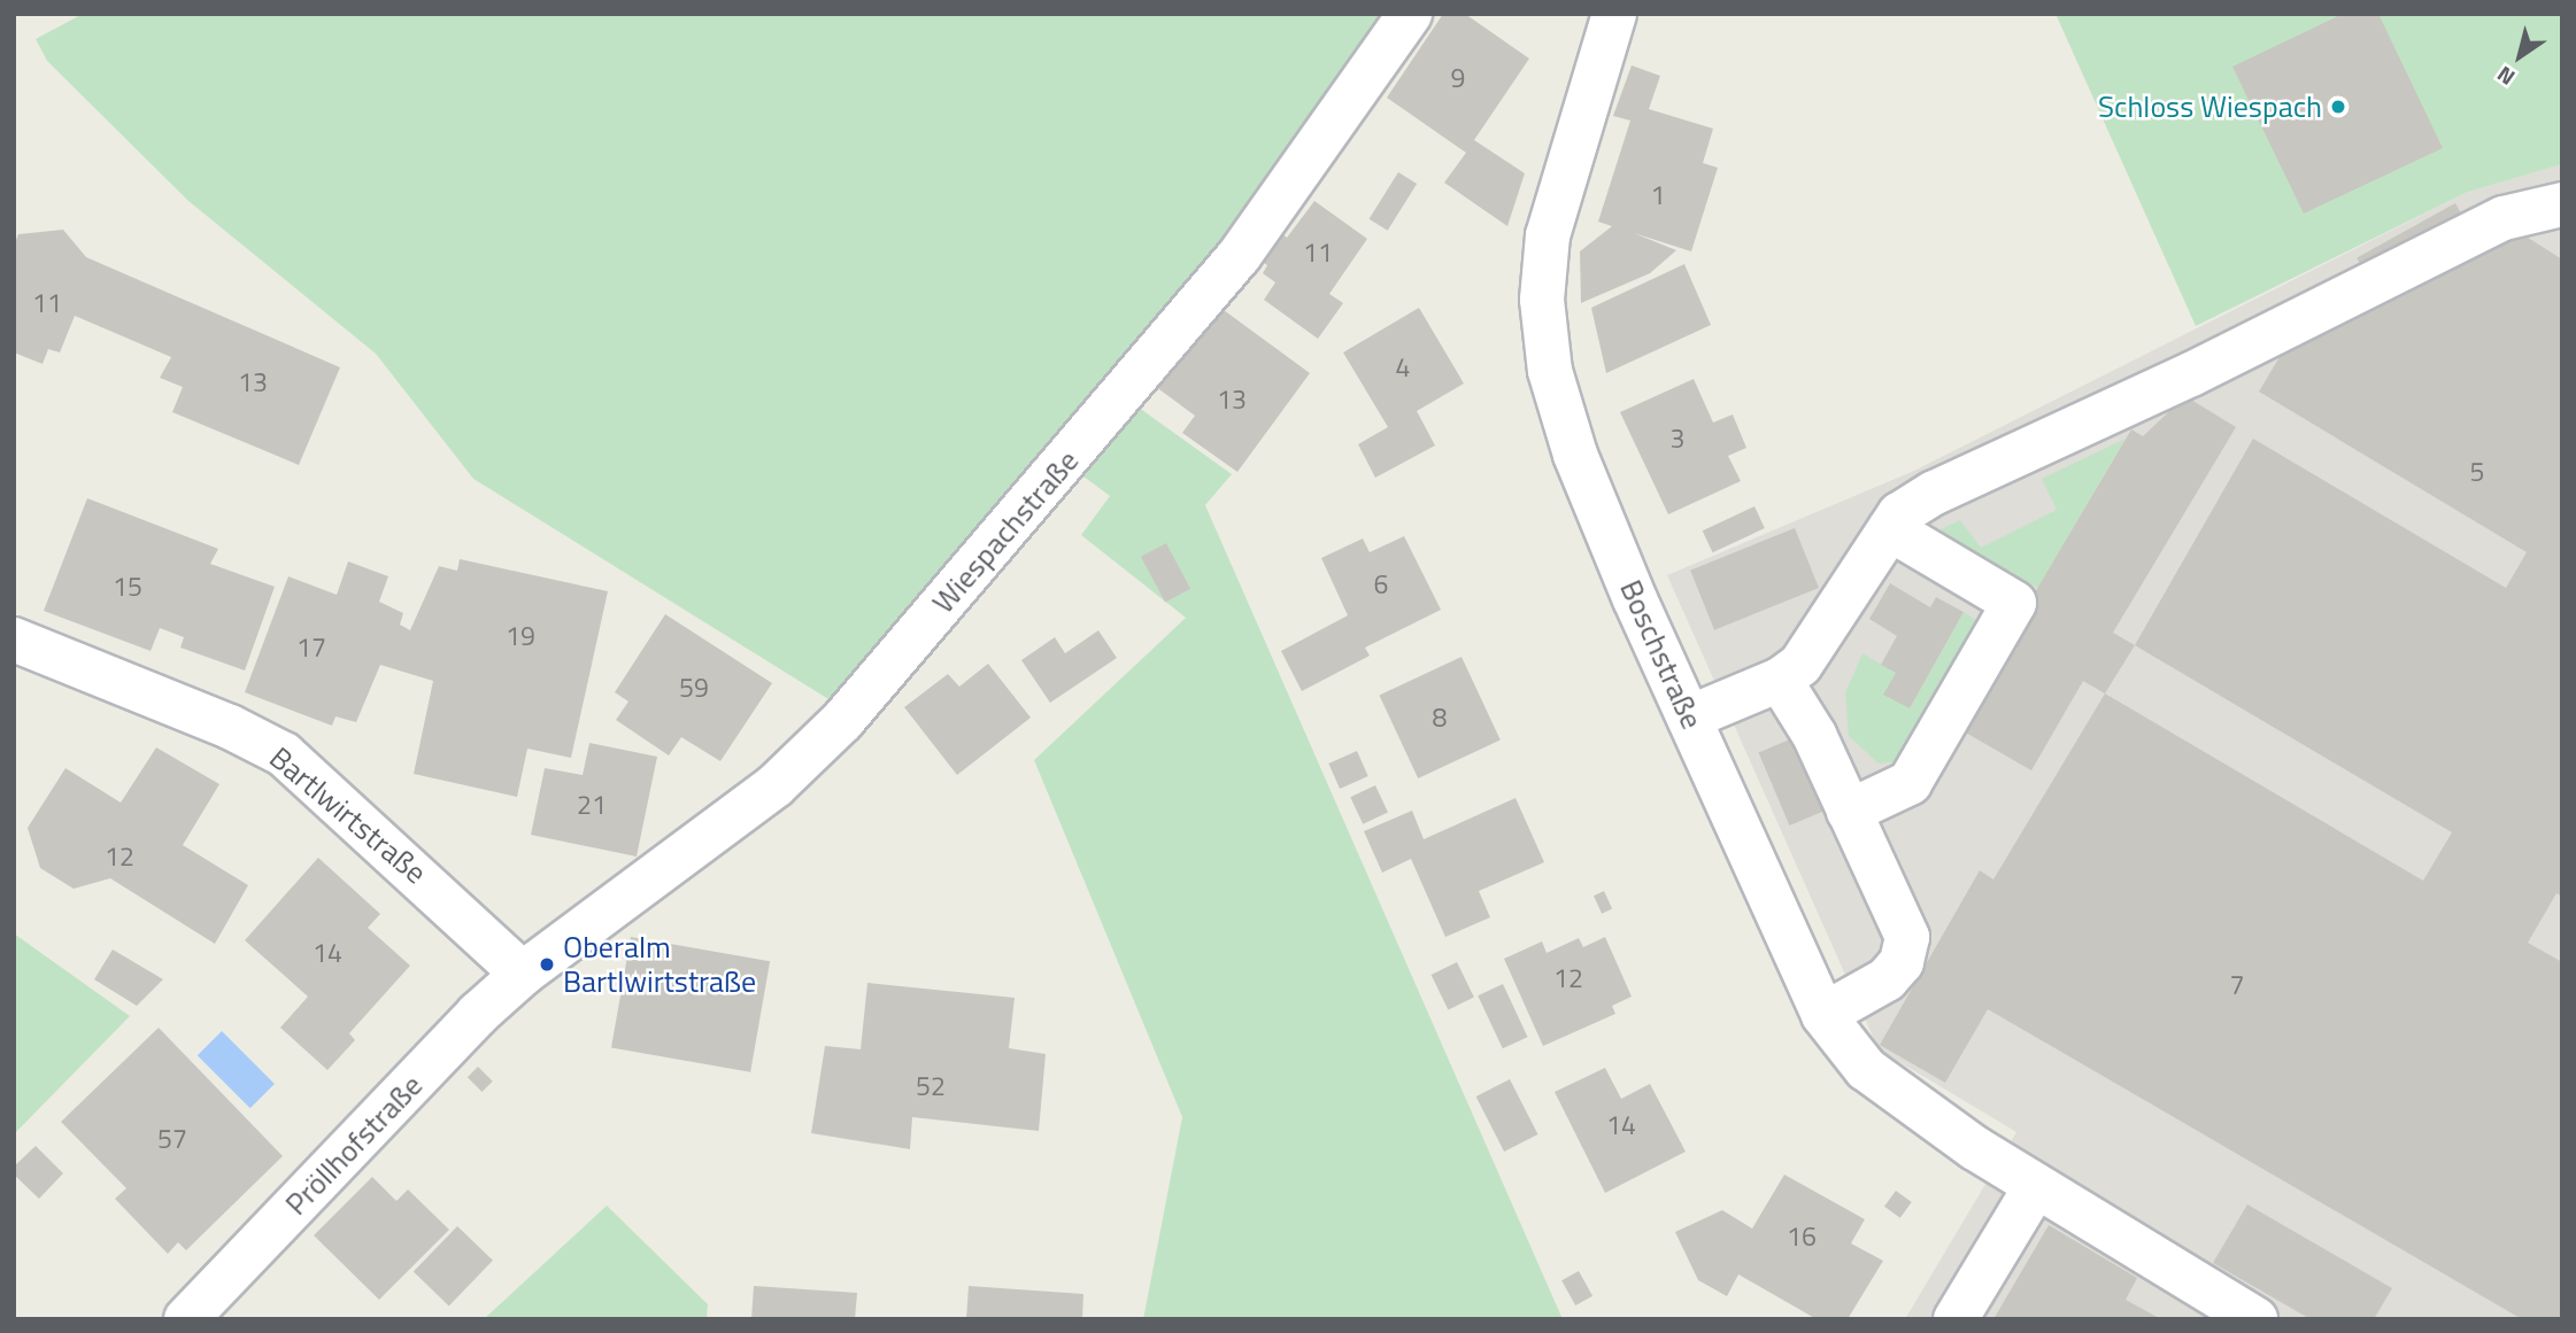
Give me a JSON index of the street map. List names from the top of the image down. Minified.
{"streets":{"street":["Wiespachstraße","Boschstraße","Bartlwirtstraße","Pröllhofstraße"]},"crossings":[["Wiespachstraße","Bartlwirtstraße"],["Wiespachstraße","Pröllhofstraße"],["Bartlwirtstraße","Pröllhofstraße"]],"places":["Schloss Wiespach","Oberalm Bartlwirtstraße"],"house_numbers":["9","1","11","11","4","13","13","3","5","6","15","19","17","59","8","21","12","14","12","7","52","14","57","16"],"north":"bottom left"}
